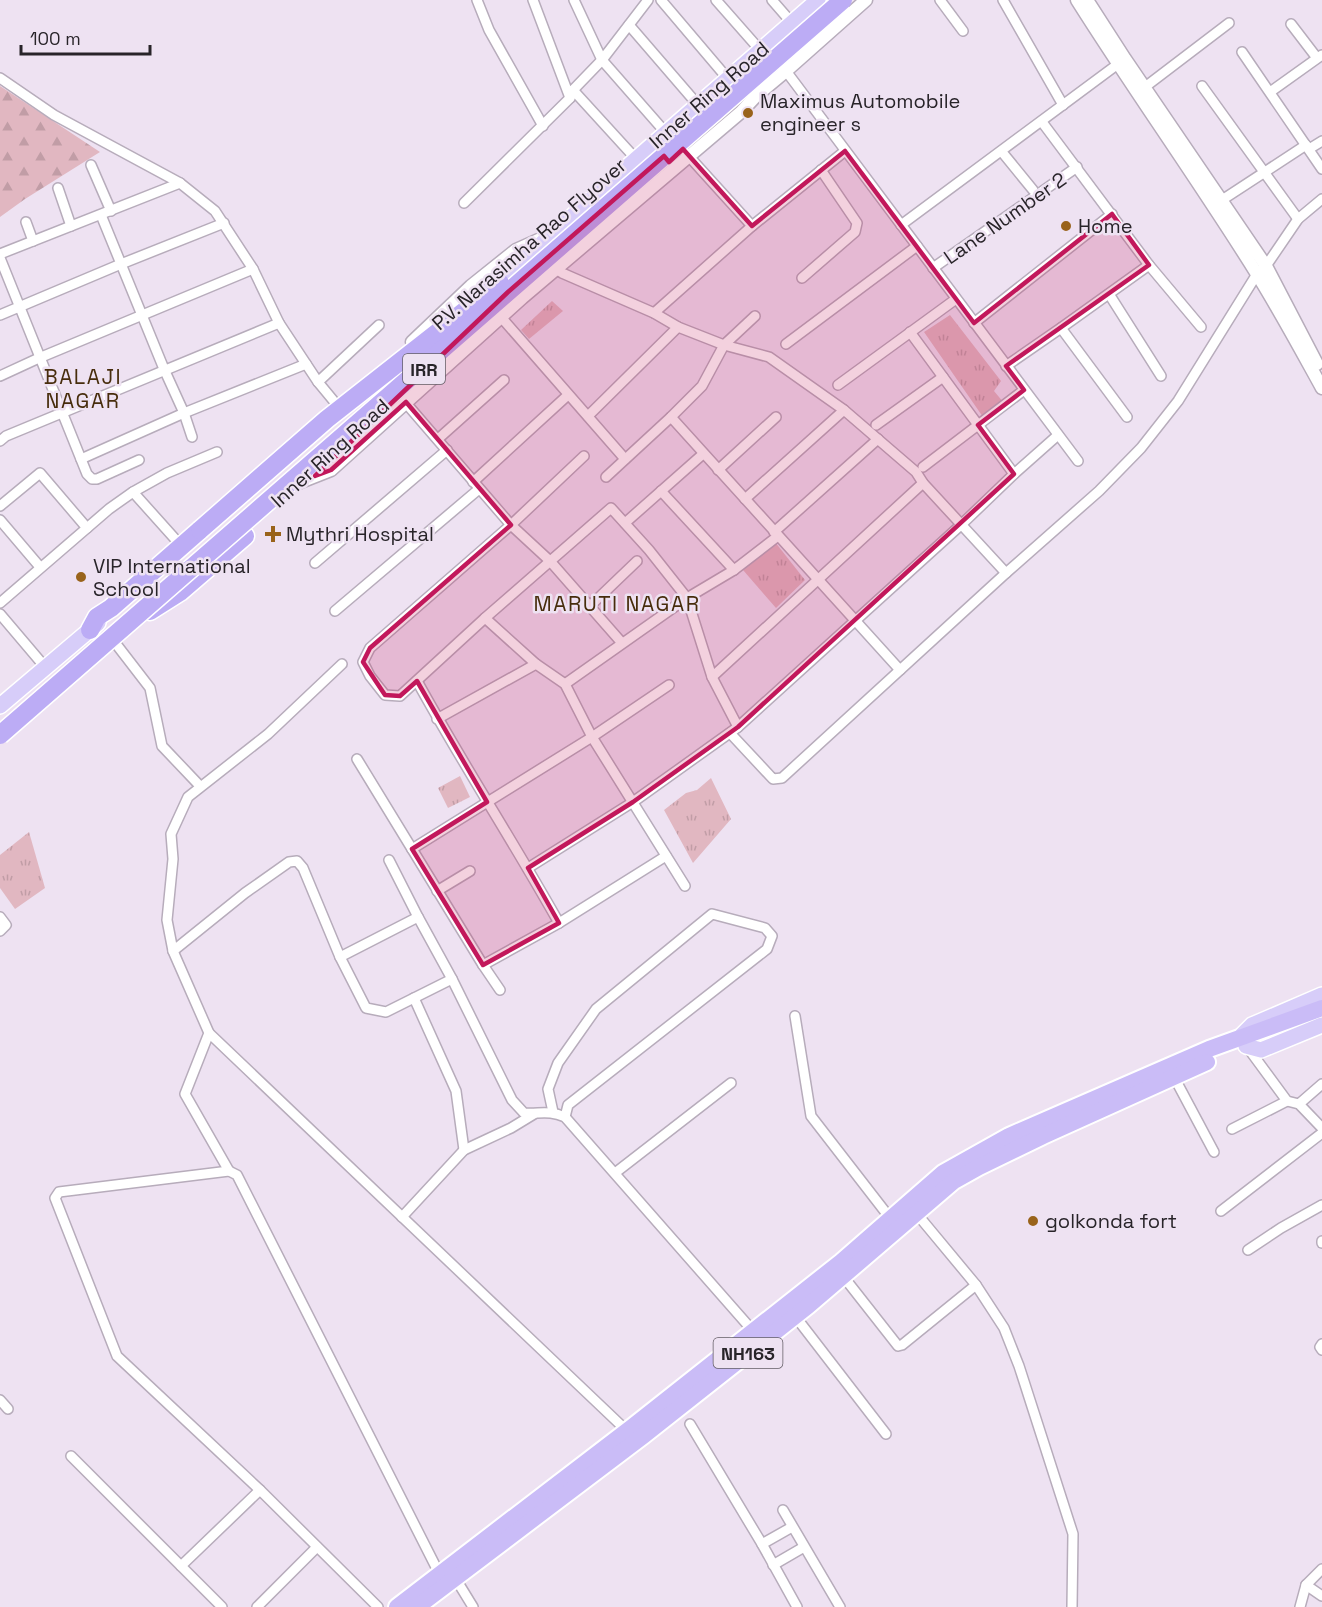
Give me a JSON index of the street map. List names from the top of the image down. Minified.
{"streets":{"highway":["P.V. Narasimha Rao Flyover","NH163"],"main road":["Inner Ring Road","IRR"],"street":["Lane Number 2"]},"districts":["BALAJI NAGAR","MARUTI NAGAR"],"places":{"other":["Maximus Automobile engineer s","Home","VIP International School","golkonda fort"],"health":["Mythri Hospital"]},"scale_bar":"100 m"}
